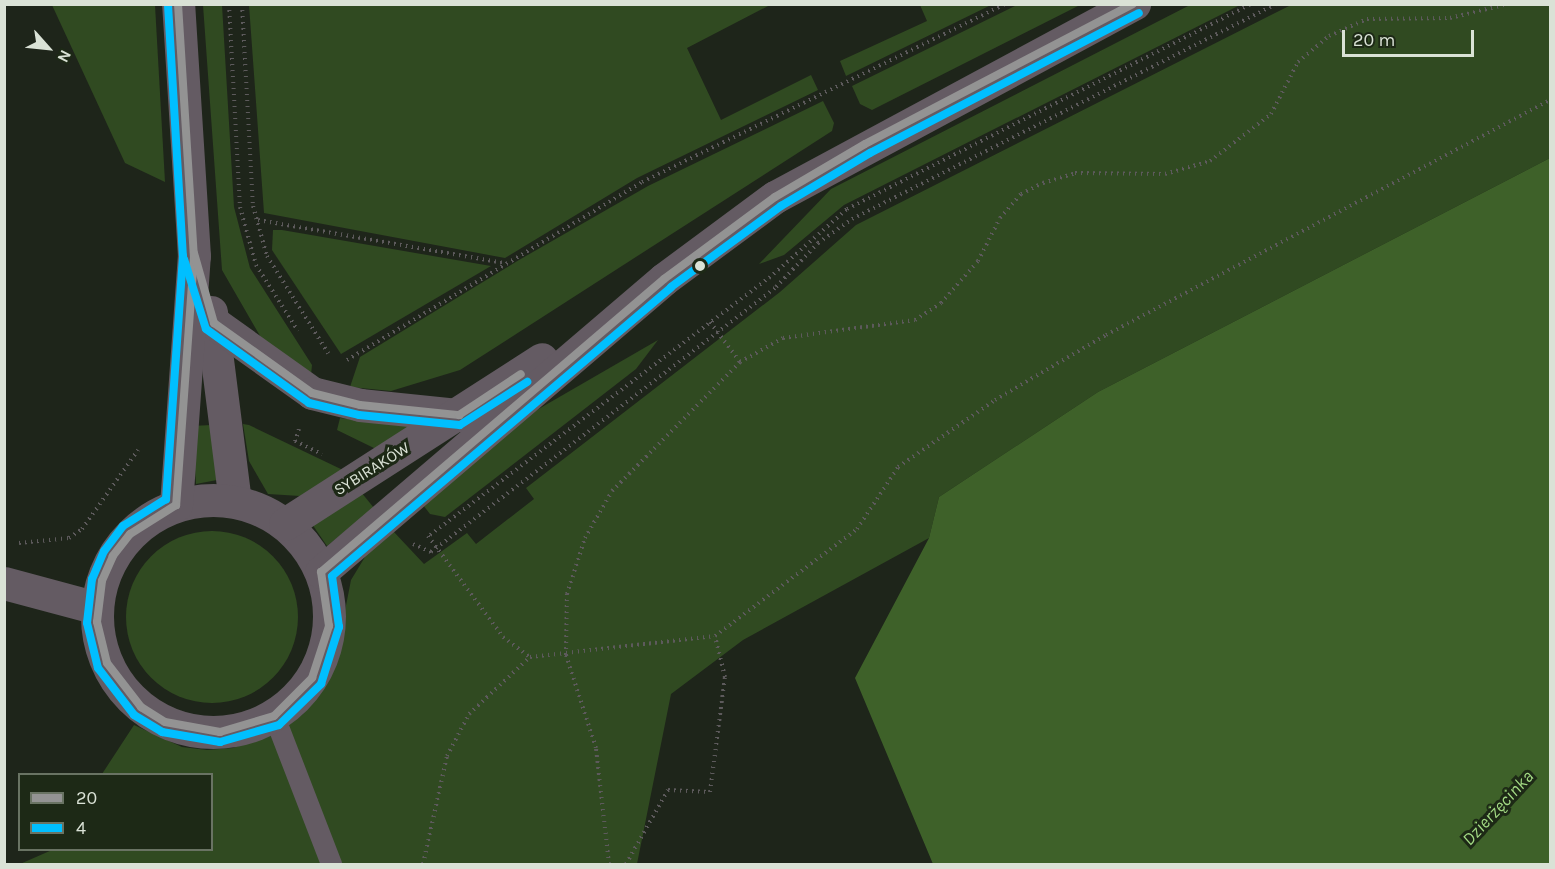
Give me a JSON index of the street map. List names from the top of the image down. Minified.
{"streets":{"street":["SYBIRAKÓW"]},"water":["Dzierżęcinka"],"lines":["transit line 20","transit line 4"],"legend":["20","4"],"scale_bar":"20 m","north":"bottom right"}
